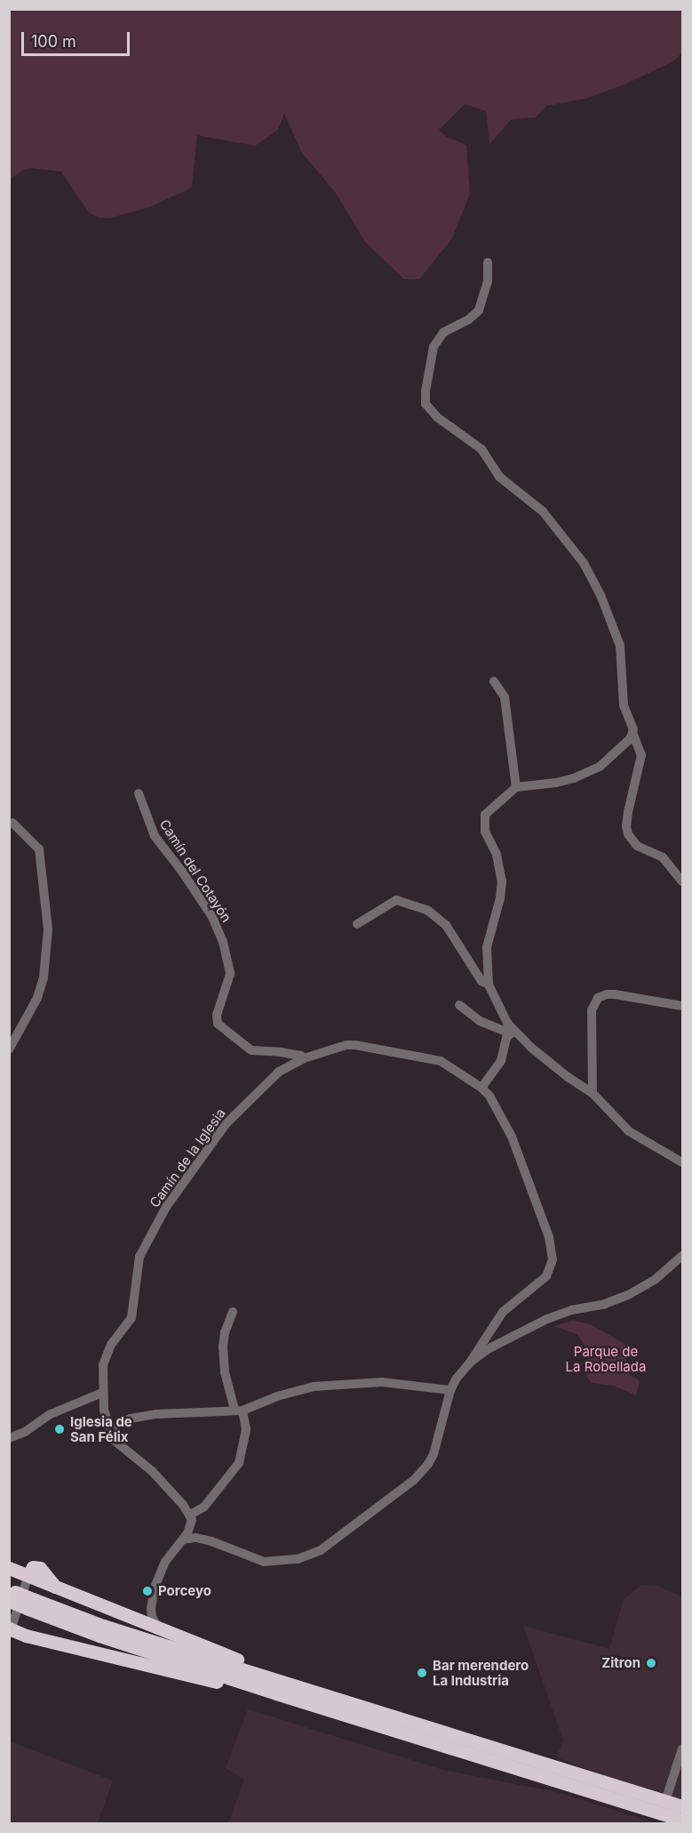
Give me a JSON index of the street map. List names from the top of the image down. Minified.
{"streets":{"street":["Camín del Cotayón","Camín de la Iglesia"]},"crossings":[["Camín del Cotayón","Camín de la Iglesia"]],"parks":["Parque de La Robellada"],"places":["Iglesia de San Félix","Porceyo","Zitron","Bar merendero La Industria"],"scale_bar":"100 m"}
